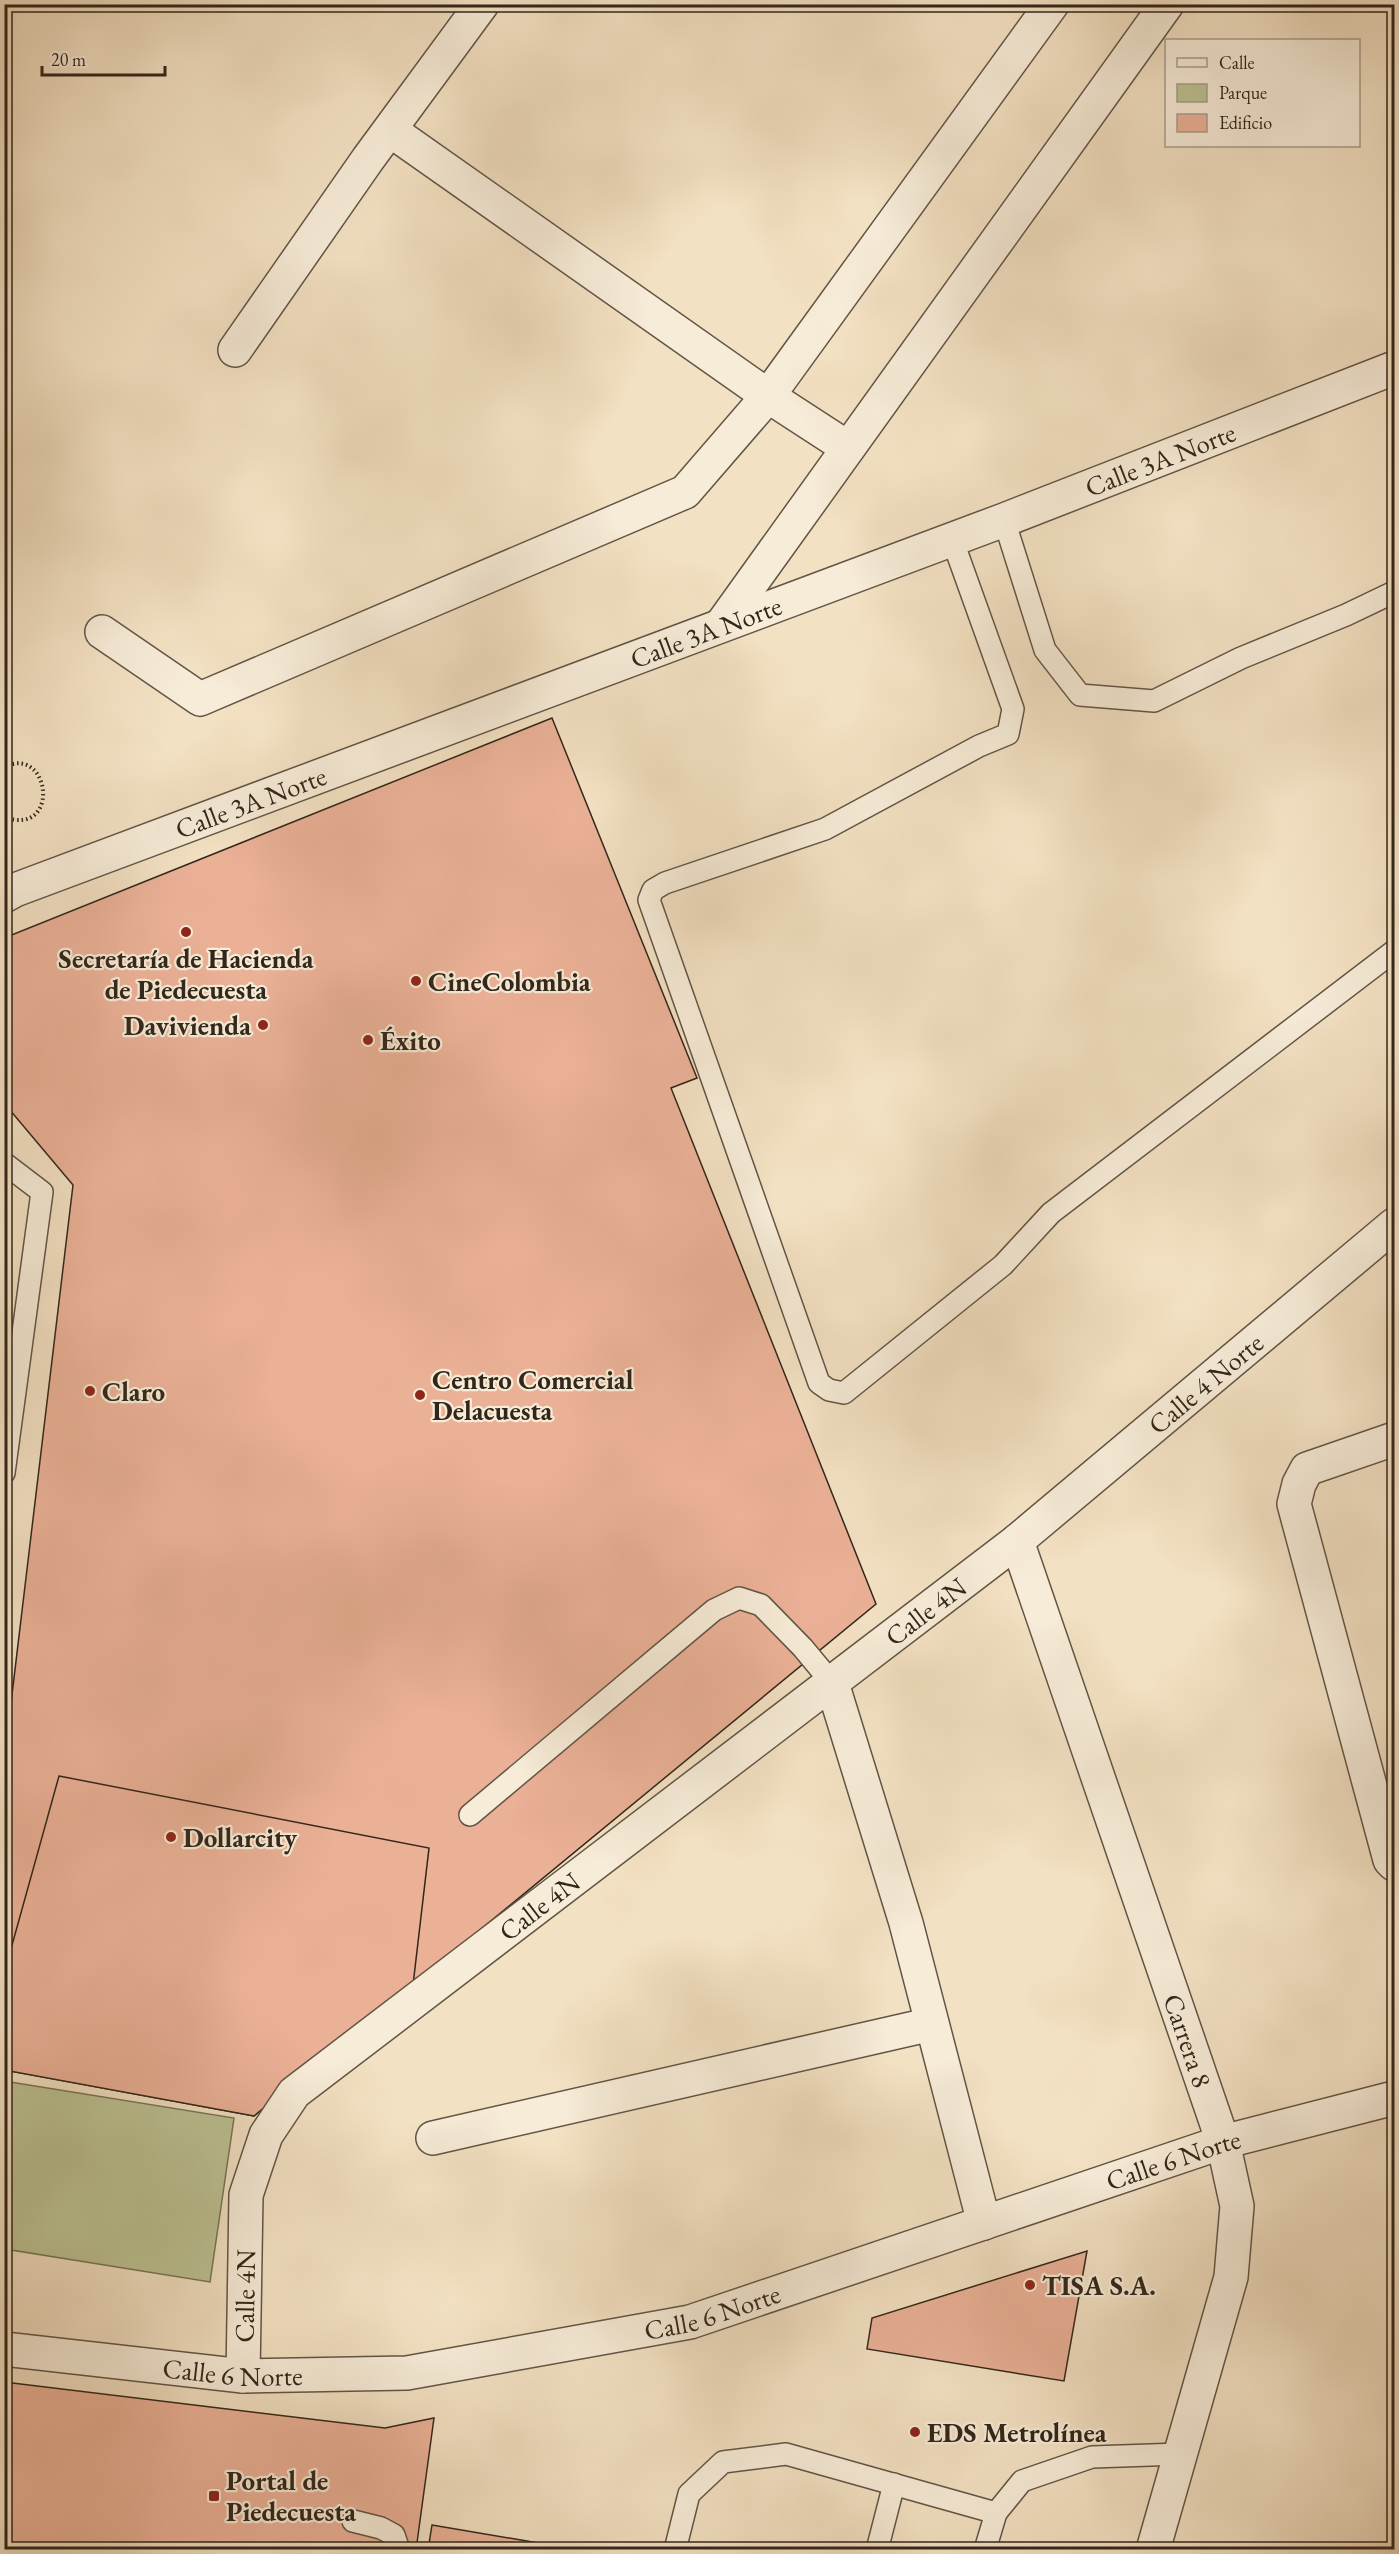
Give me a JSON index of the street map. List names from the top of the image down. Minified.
{"streets":{"street":["Calle 3A Norte","Calle 4 Norte","Calle 4N","Carrera 8","Calle 6 Norte"]},"crossings":[["Calle 4 Norte","Calle 4N"],["Calle 4 Norte","Carrera 8"],["Calle 4N","Carrera 8"],["Calle 4N","Calle 6 Norte"],["Carrera 8","Calle 6 Norte"]],"places":{"other":["Secretaría de Hacienda de Piedecuesta","CineColombia","Davivienda","Éxito","Claro","Centro Comercial Delacuesta","Dollarcity","TISA S.A.","EDS Metrolínea"],"transit":["Portal de Piedecuesta"]},"legend":["Calle","Parque","Edificio"],"scale_bar":"20 m"}
